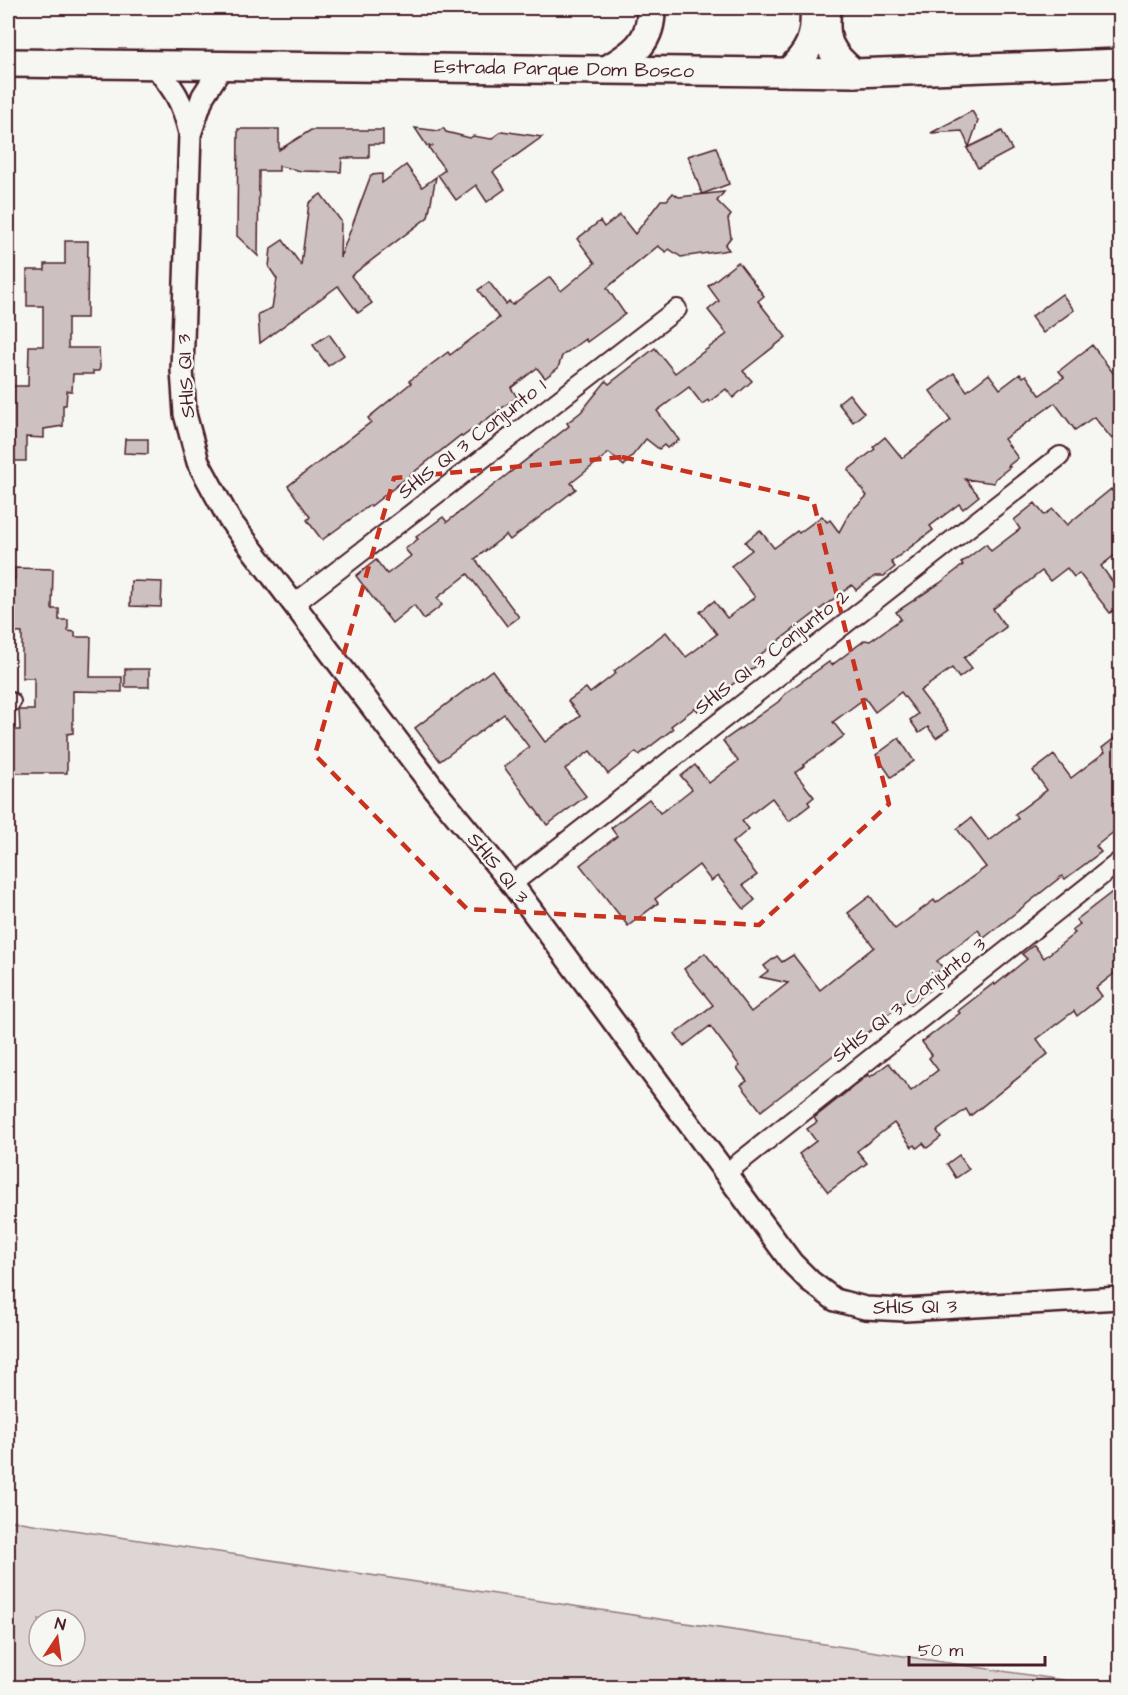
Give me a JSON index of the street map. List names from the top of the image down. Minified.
{"streets":{"main road":["Estrada Parque Dom Bosco"],"street":["SHIS QI 3","SHIS QI 3 Conjunto 1","SHIS QI 3 Conjunto 2","SHIS QI 3 Conjunto 3"]},"crossings":[["Estrada Parque Dom Bosco","SHIS QI 3"],["SHIS QI 3","SHIS QI 3 Conjunto 1"],["SHIS QI 3","SHIS QI 3 Conjunto 2"],["SHIS QI 3","SHIS QI 3 Conjunto 3"]],"scale_bar":"50 m","north":"top"}
